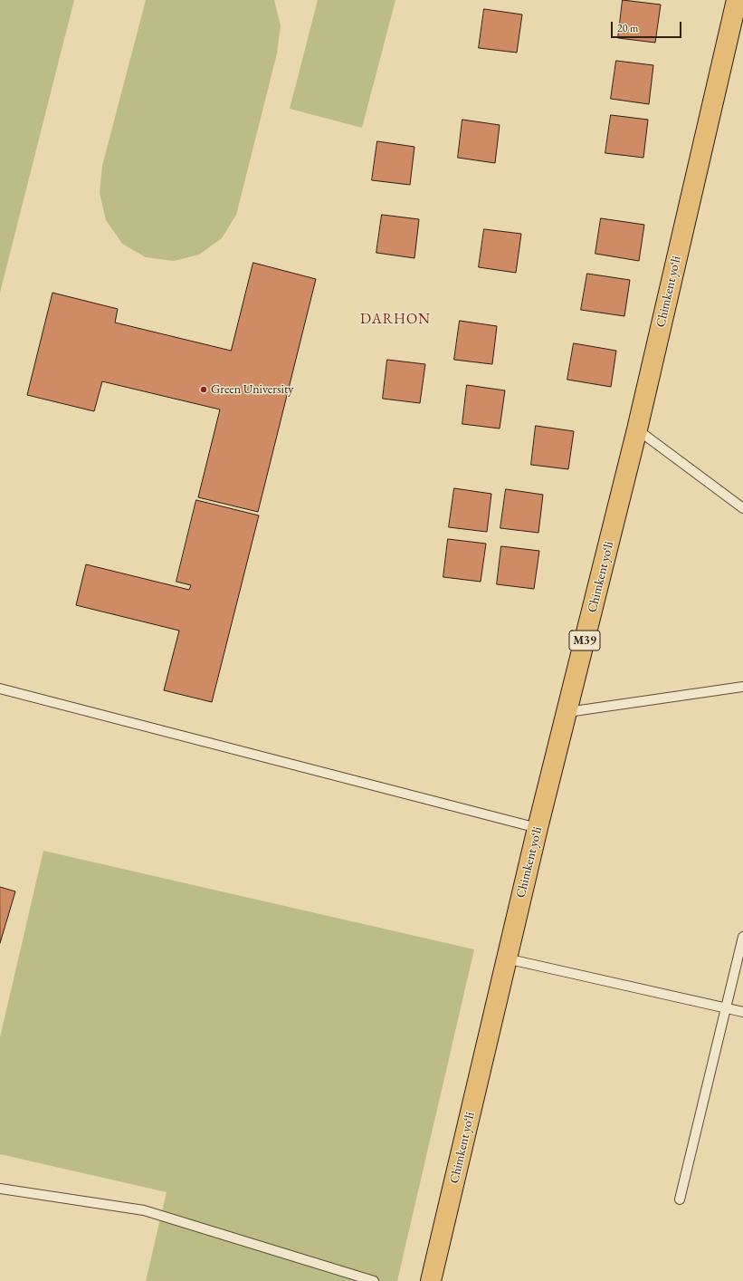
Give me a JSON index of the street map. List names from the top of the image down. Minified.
{"streets":{"highway":["Chimkent yo‘li","M39"]},"districts":["DARHON"],"places":["Green University"],"scale_bar":"20 m"}
